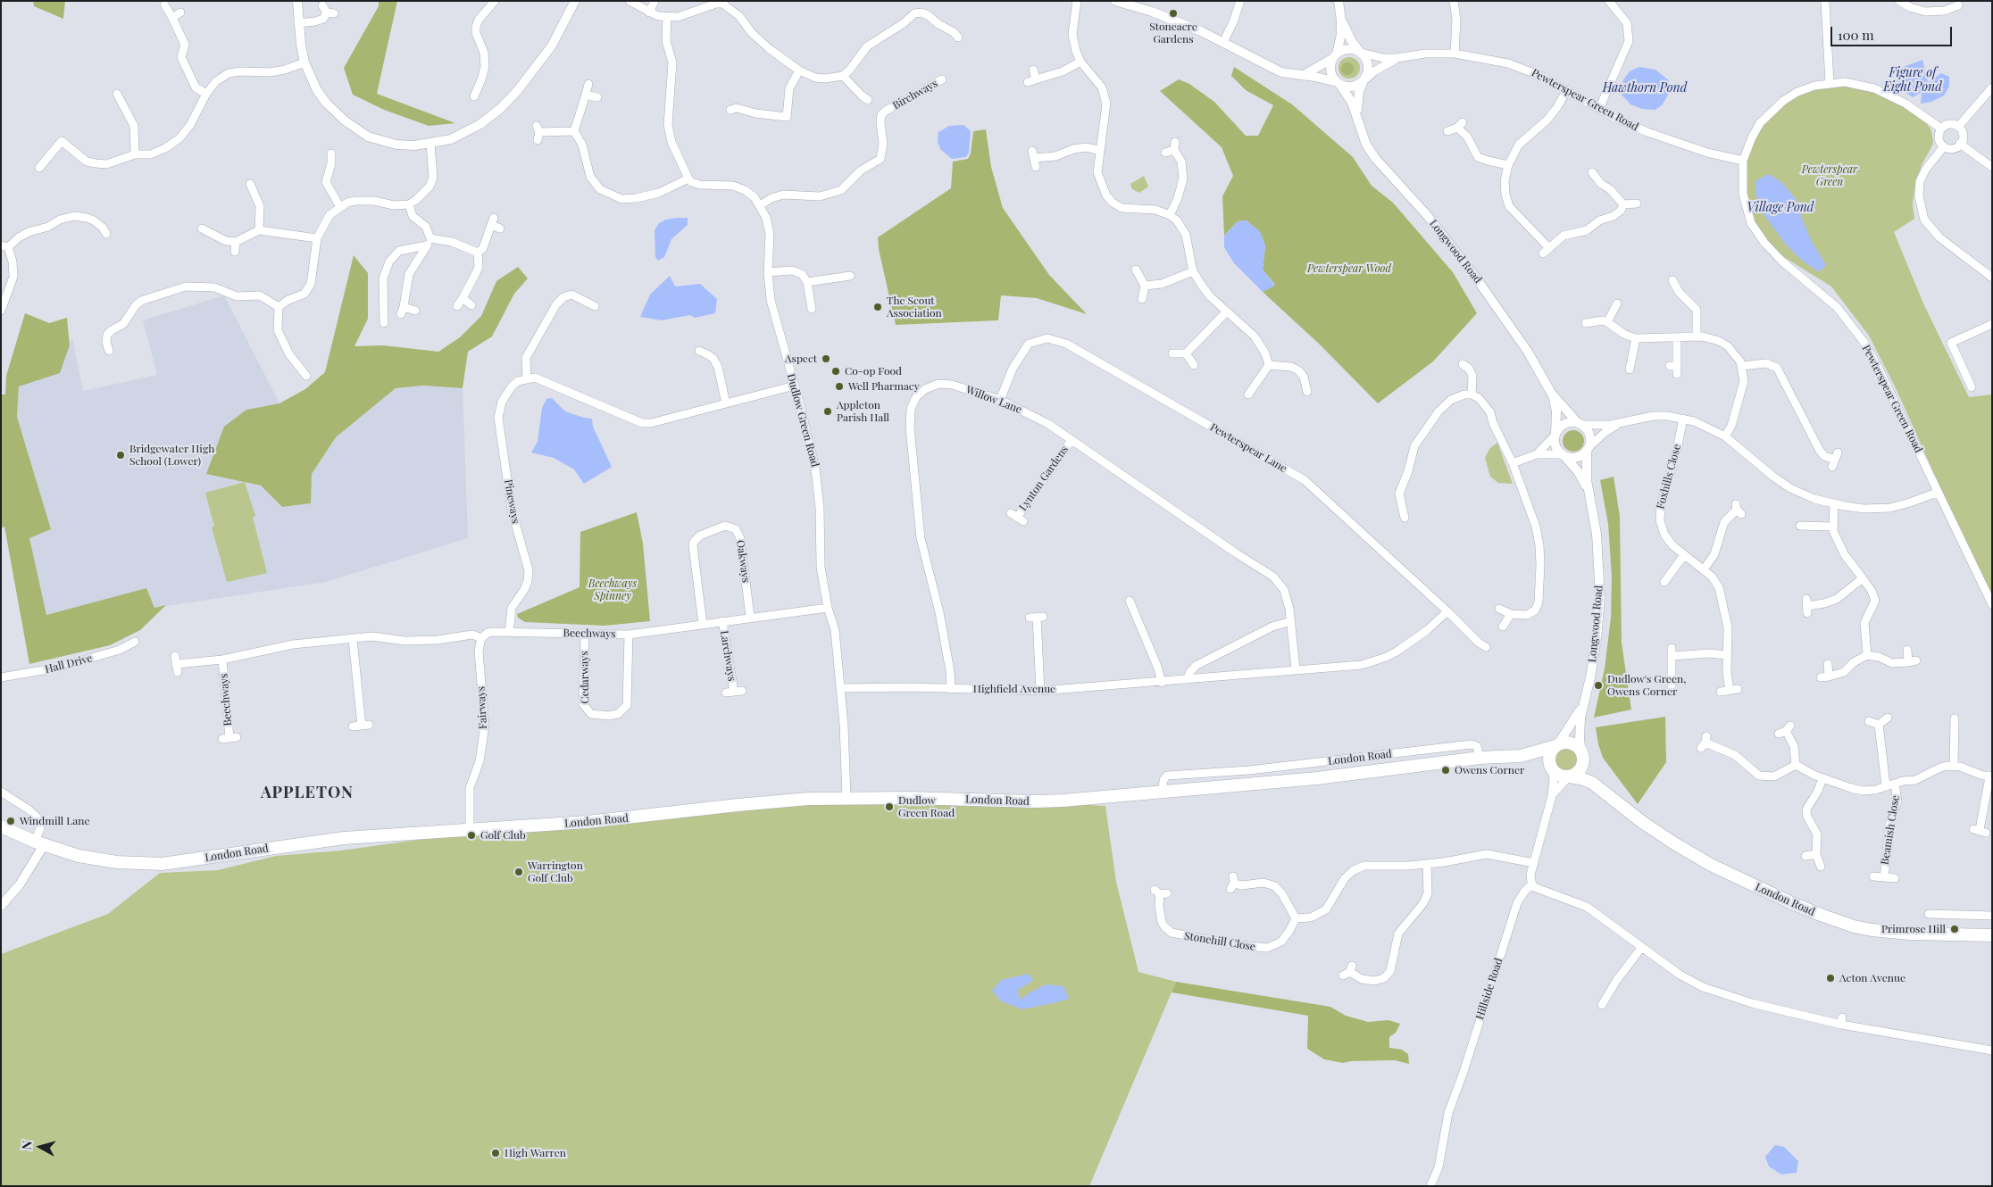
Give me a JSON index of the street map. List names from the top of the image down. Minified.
{"streets":{"highway":["London Road"],"street":["Birchways","Pewterspear Green Road","Longwood Road","Willow Lane","Dudlow Green Road","Pewterspear Lane","Foxhills Close","Lynton Gardens","Pineways","Oakways","Beechways","Larchways","Hall Drive","Cedarways","Highfield Avenue","Fairways","Beamish Close","Stonehill Close","Hillside Road"]},"crossings":[["Birchways","Dudlow Green Road"],["Pewterspear Green Road","Longwood Road"],["Longwood Road","London Road"],["Willow Lane","Pewterspear Lane"],["Willow Lane","Lynton Gardens"],["Willow Lane","Highfield Avenue"],["Dudlow Green Road","Beechways"],["Dudlow Green Road","Highfield Avenue"],["Dudlow Green Road","London Road"],["Pewterspear Lane","Highfield Avenue"],["Pineways","Beechways"],["Oakways","Beechways"],["Beechways","Larchways"],["Beechways","Cedarways"],["Beechways","Fairways"],["Fairways","London Road"]],"districts":["APPLETON"],"water":["Figure of Eight Pond","Hawthorn Pond","Village Pond"],"parks":["Pewterspear Green","Pewterspear Wood","Beechways Spinney"],"places":["Stoneacre Gardens","The Scout Association","Aspect","Co-op Food","Well Pharmacy","Appleton Parish Hall","Bridgewater High School (Lower)","Dudlow's Green, Owens Corner","Owens Corner","Dudlow Green Road","Windmill Lane","Golf Club","Warrington Golf Club","Primrose Hill","Acton Avenue","High Warren"],"scale_bar":"100 m","north":"left"}
